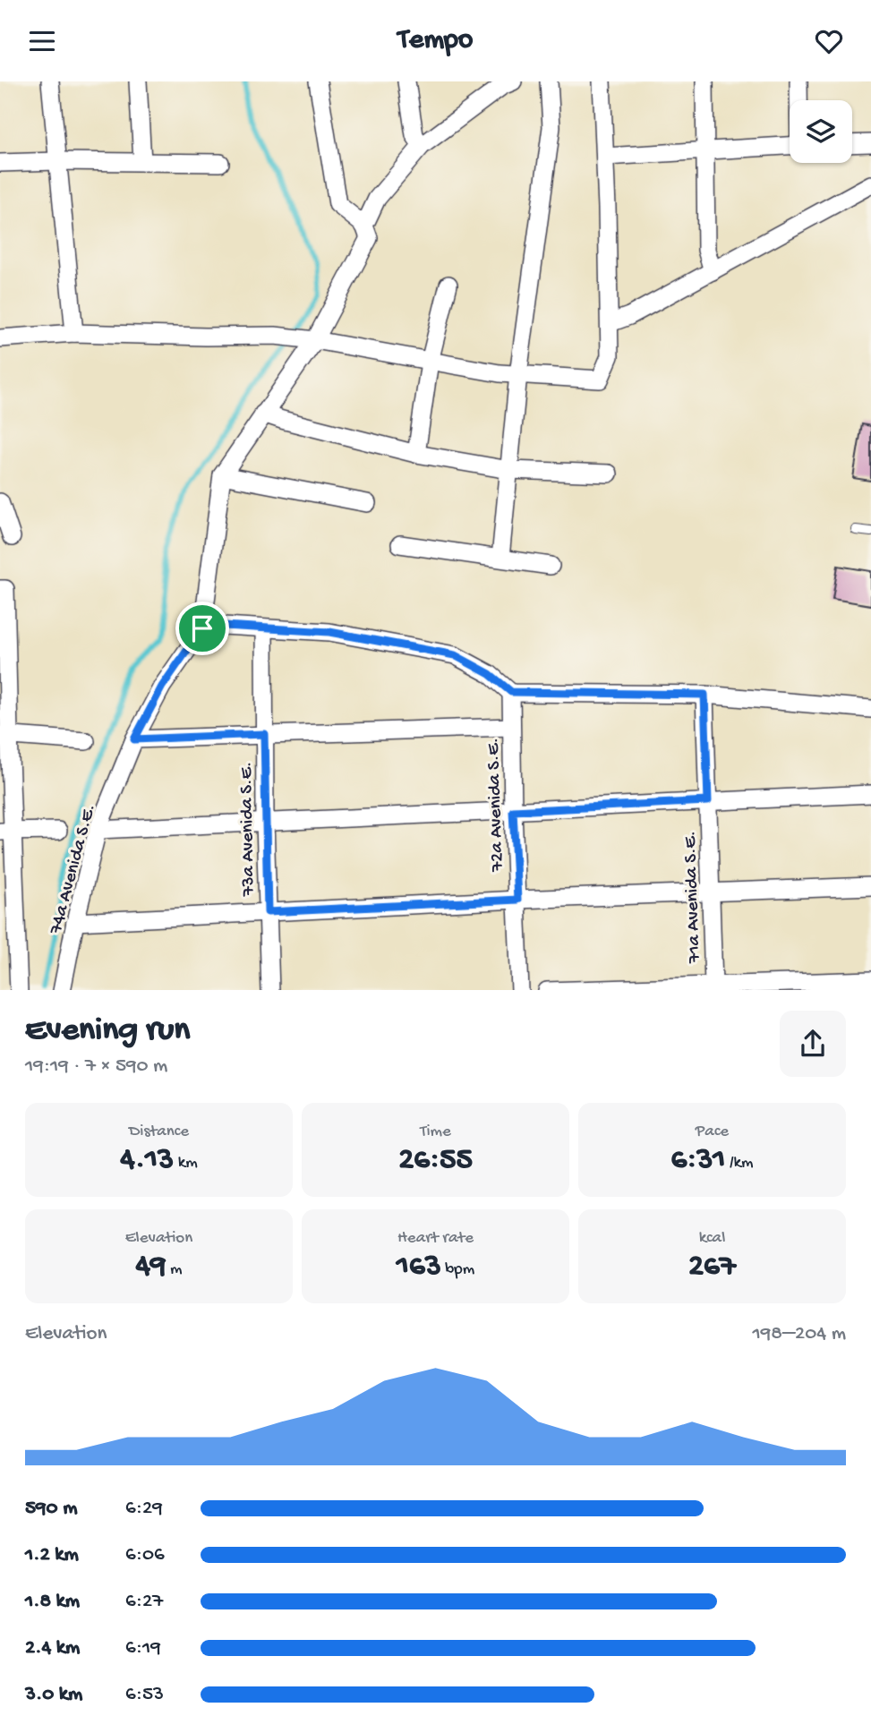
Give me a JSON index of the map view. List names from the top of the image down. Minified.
{"streets":{"street":["72a Avenida S.E.","73a Avenida S.E.","74a Avenida S.E.","71a Avenida S.E."]},"page":{"header":"Tempo","heading":["Evening run","19:19 · 7 × 590 m"],"stats":[["Distance","4.13 km"],["Time","26:55"],["Pace","6:31 /km"],["Elevation","49 m"],["Heart rate","163 bpm"],["kcal","267"]],"chart":["Elevation","198–204 m"],"list":[{"name":"590 m","note":"6:29"},{"name":"1.2 km","note":"6:06"},{"name":"1.8 km","note":"6:27"},{"name":"2.4 km","note":"6:19"},{"name":"3.0 km","note":"6:53"}]}}
